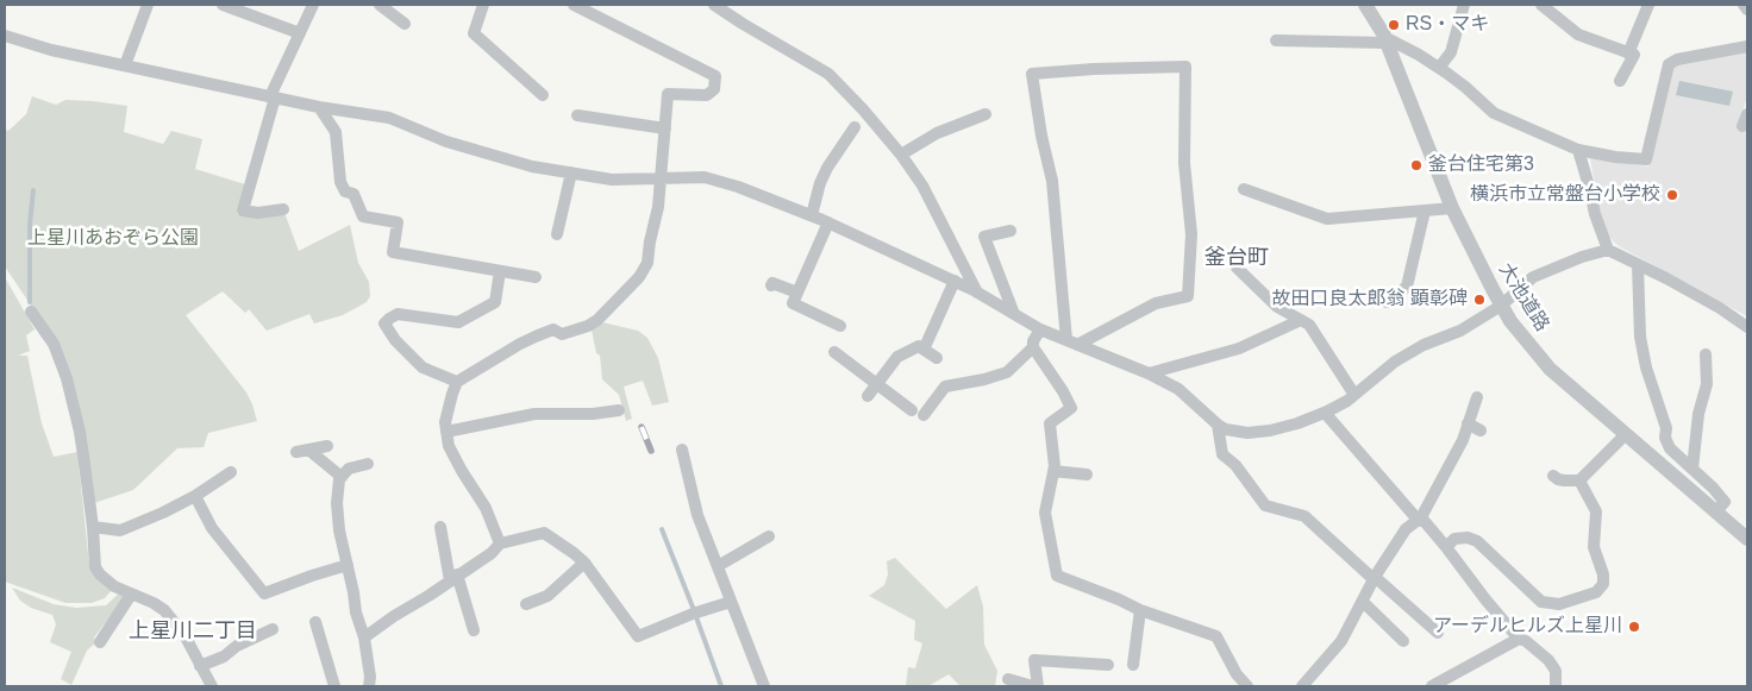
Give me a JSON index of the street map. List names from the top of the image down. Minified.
{"streets":{"street":["大池道路"]},"districts":["釜台町","上星川二丁目"],"parks":["上星川あおぞら公園"],"places":["RS・マキ","釜台住宅第3","横浜市立常盤台小学校","故田口良太郎翁 顕彰碑","アーデルヒルズ上星川"]}
